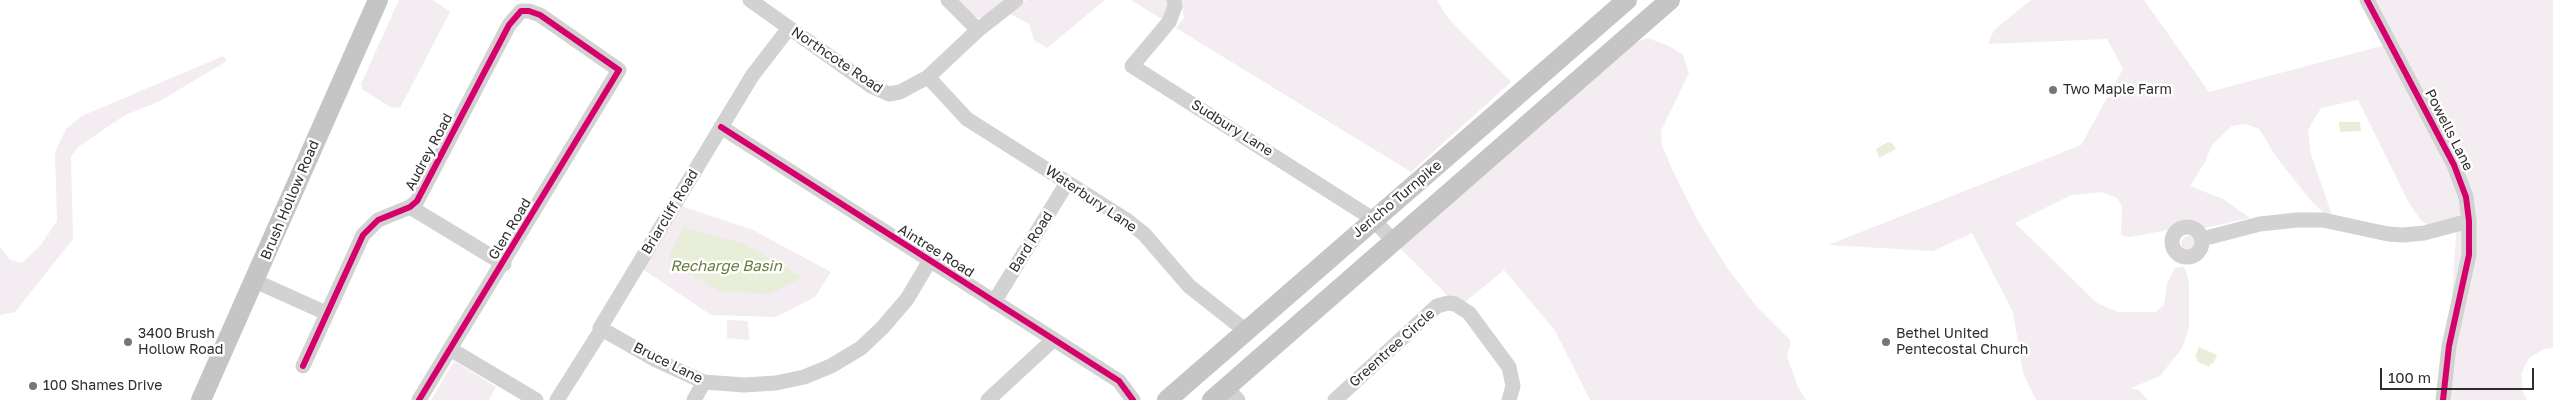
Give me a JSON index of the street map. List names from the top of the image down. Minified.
{"streets":{"main road":["Jericho Turnpike","Brush Hollow Road"],"street":["Northcote Road","Sudbury Lane","Powells Lane","Audrey Road","Waterbury Lane","Briarcliff Road","Glen Road","Bard Road","Aintree Road","Greentree Circle","Bruce Lane"]},"crossings":[["Northcote Road","Waterbury Lane"],["Northcote Road","Briarcliff Road"],["Sudbury Lane","Jericho Turnpike"],["Audrey Road","Glen Road"],["Waterbury Lane","Jericho Turnpike"],["Waterbury Lane","Bard Road"],["Briarcliff Road","Aintree Road"],["Briarcliff Road","Bruce Lane"],["Bard Road","Aintree Road"],["Aintree Road","Bruce Lane"]],"water":["Recharge Basin"],"places":["Two Maple Farm","3400 Brush Hollow Road","Bethel United Pentecostal Church","100 Shames Drive"],"scale_bar":"100 m"}
